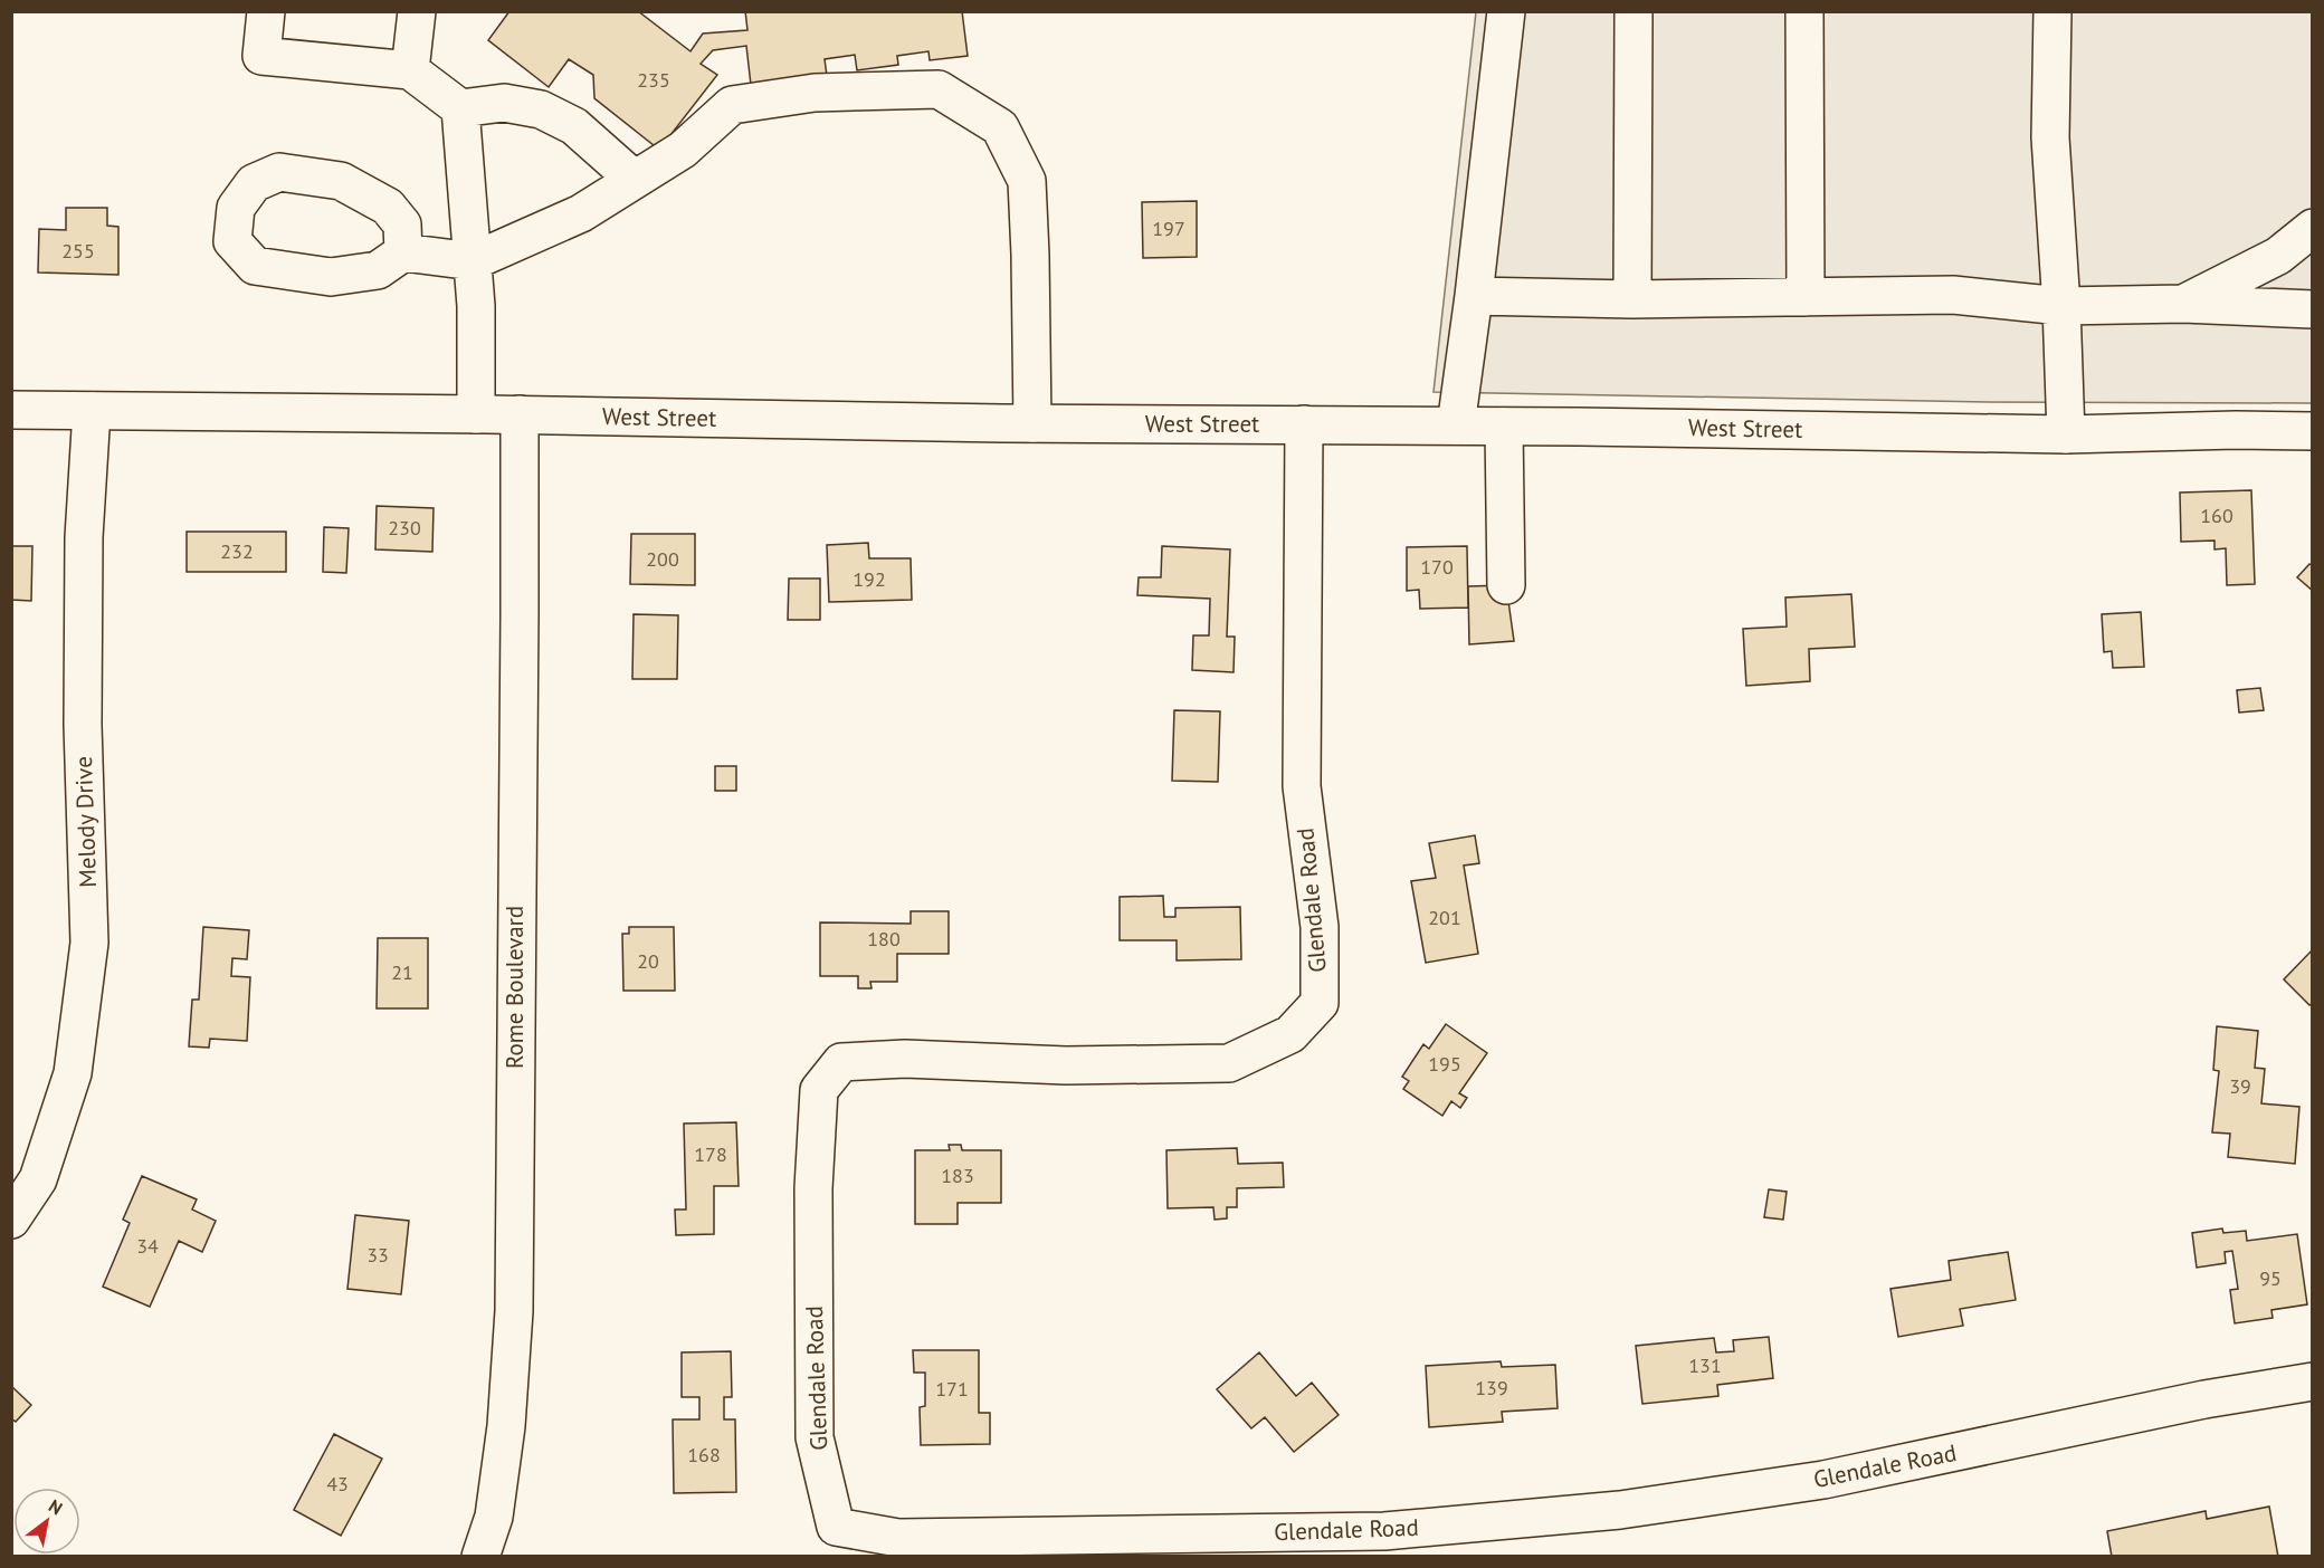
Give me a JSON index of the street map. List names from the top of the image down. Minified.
{"streets":{"street":["West Street","Melody Drive","Glendale Road","Rome Boulevard"]},"crossings":[["West Street","Melody Drive"],["West Street","Glendale Road"],["West Street","Rome Boulevard"]],"house_numbers":["235","197","255","160","230","232","200","170","192","201","180","20","21","195","39","178","183","34","33","95","131","139","171","168","43"],"north":"top right"}
